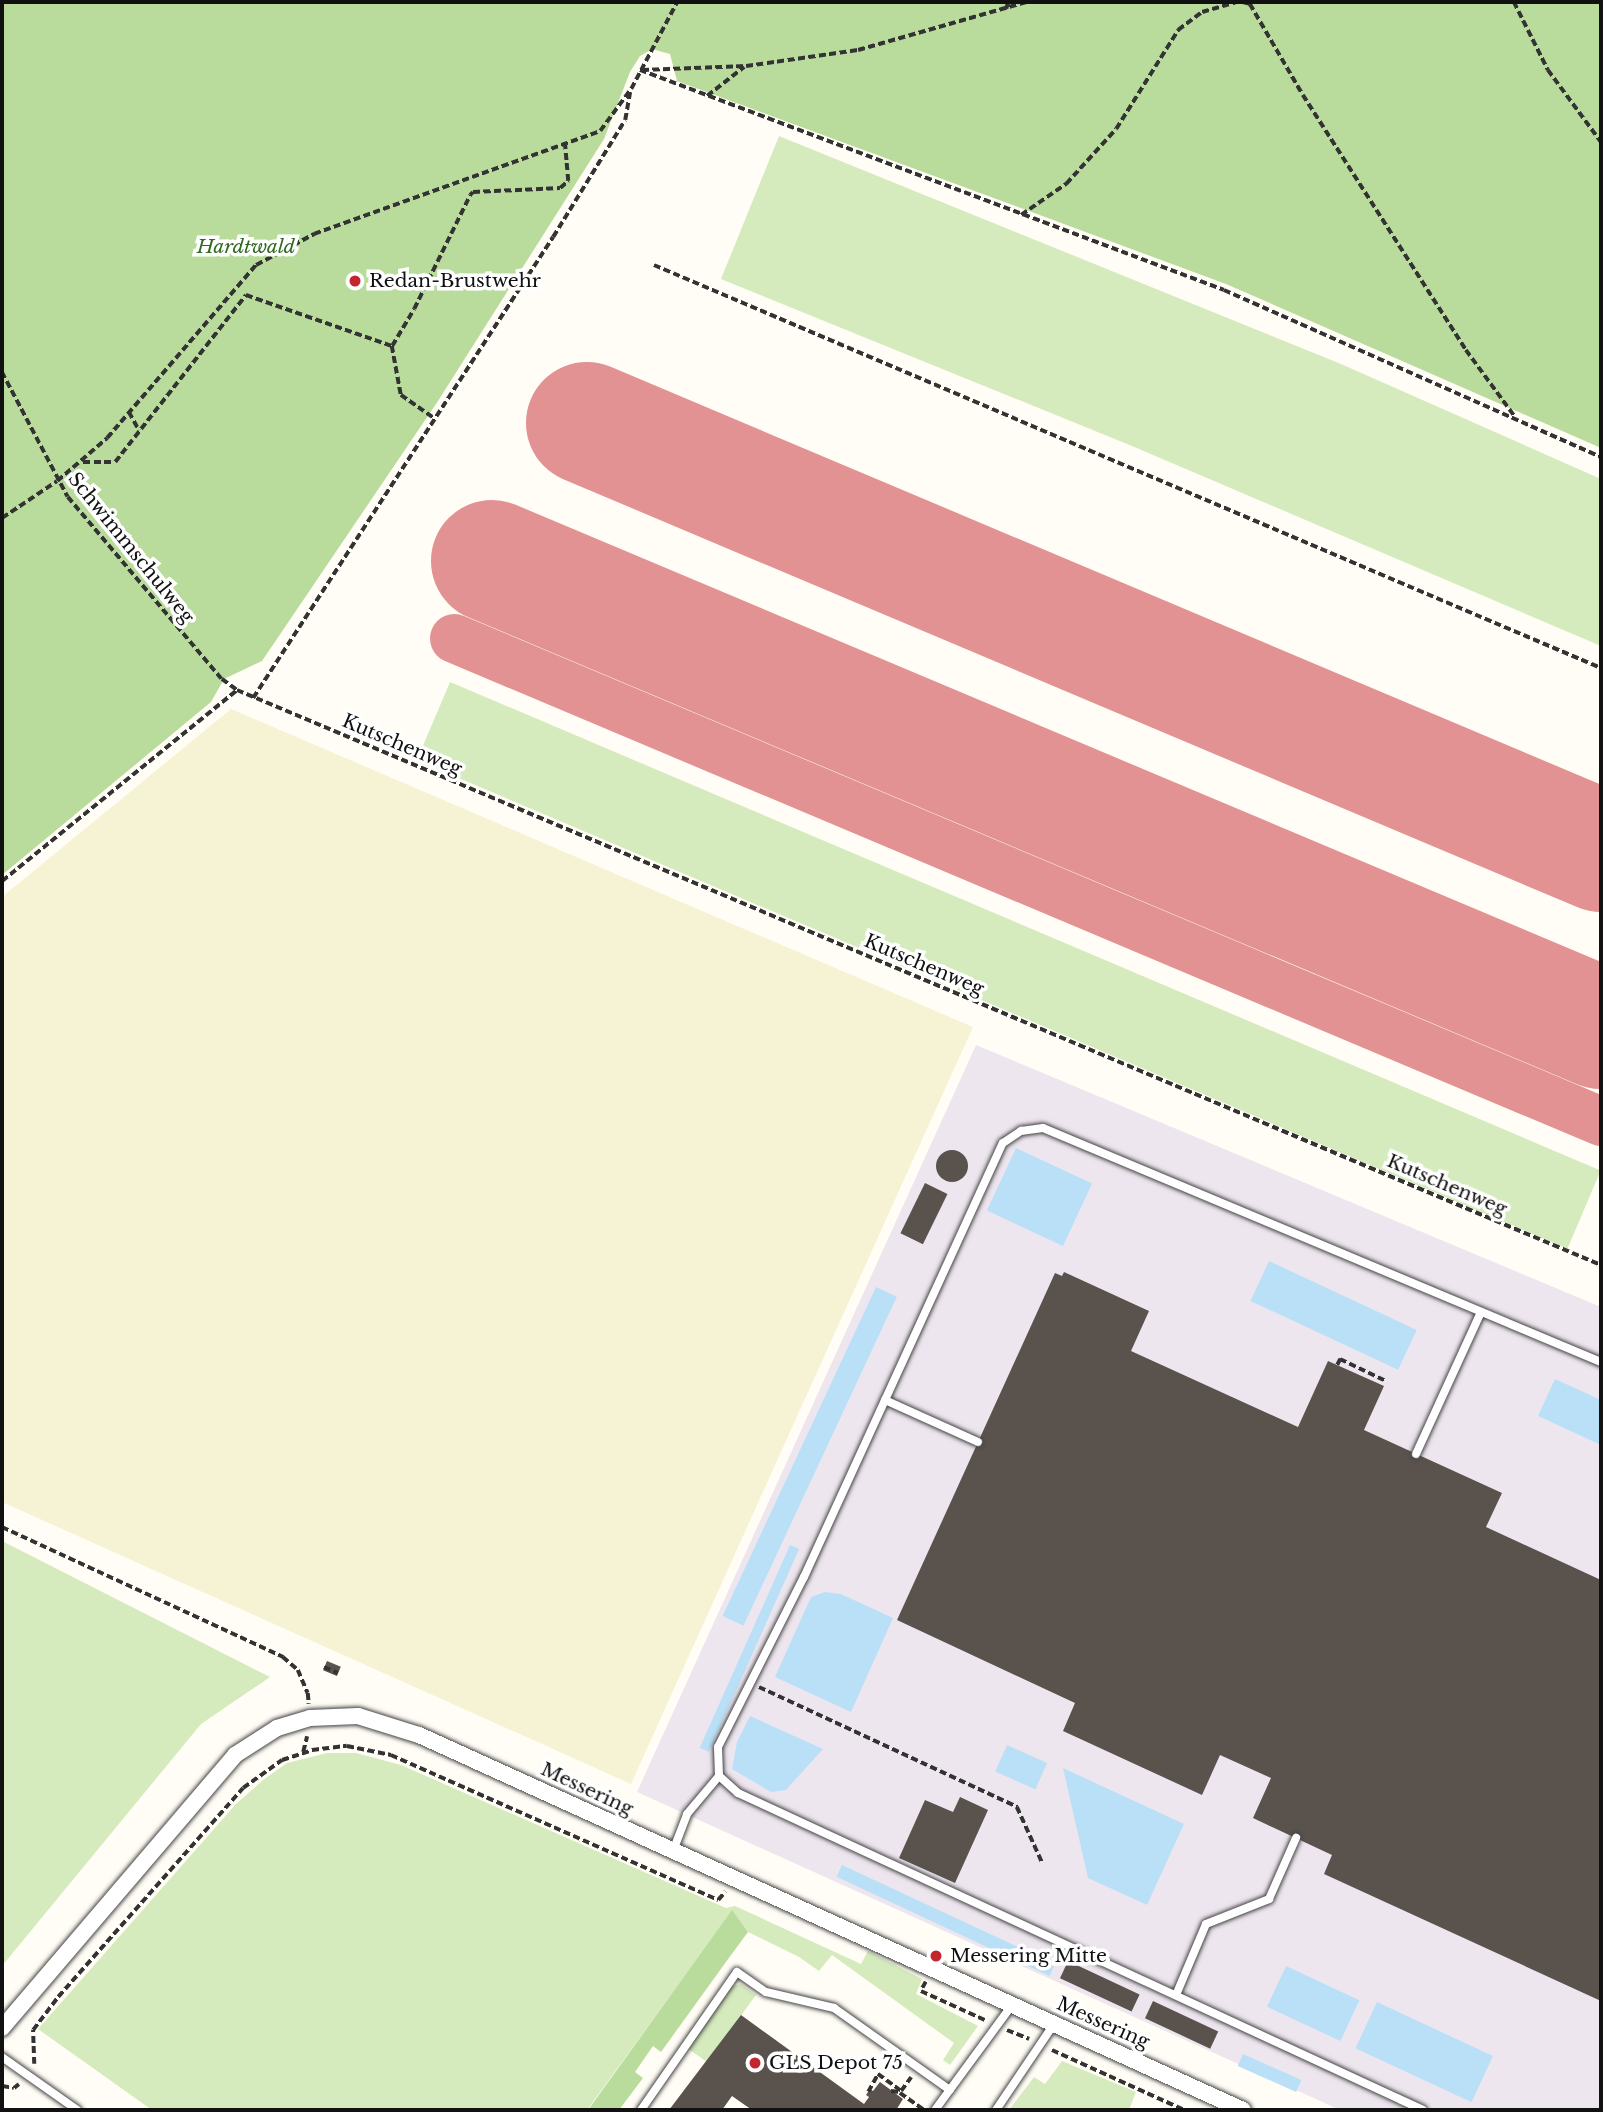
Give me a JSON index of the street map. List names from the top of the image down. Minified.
{"streets":{"street":["Messering"],"path":["Schwimmschulweg","Kutschenweg"]},"crossings":[["Schwimmschulweg","Kutschenweg"]],"parks":["Hardtwald"],"places":["Redan-Brustwehr","Messering Mitte","GLS Depot 75"]}
